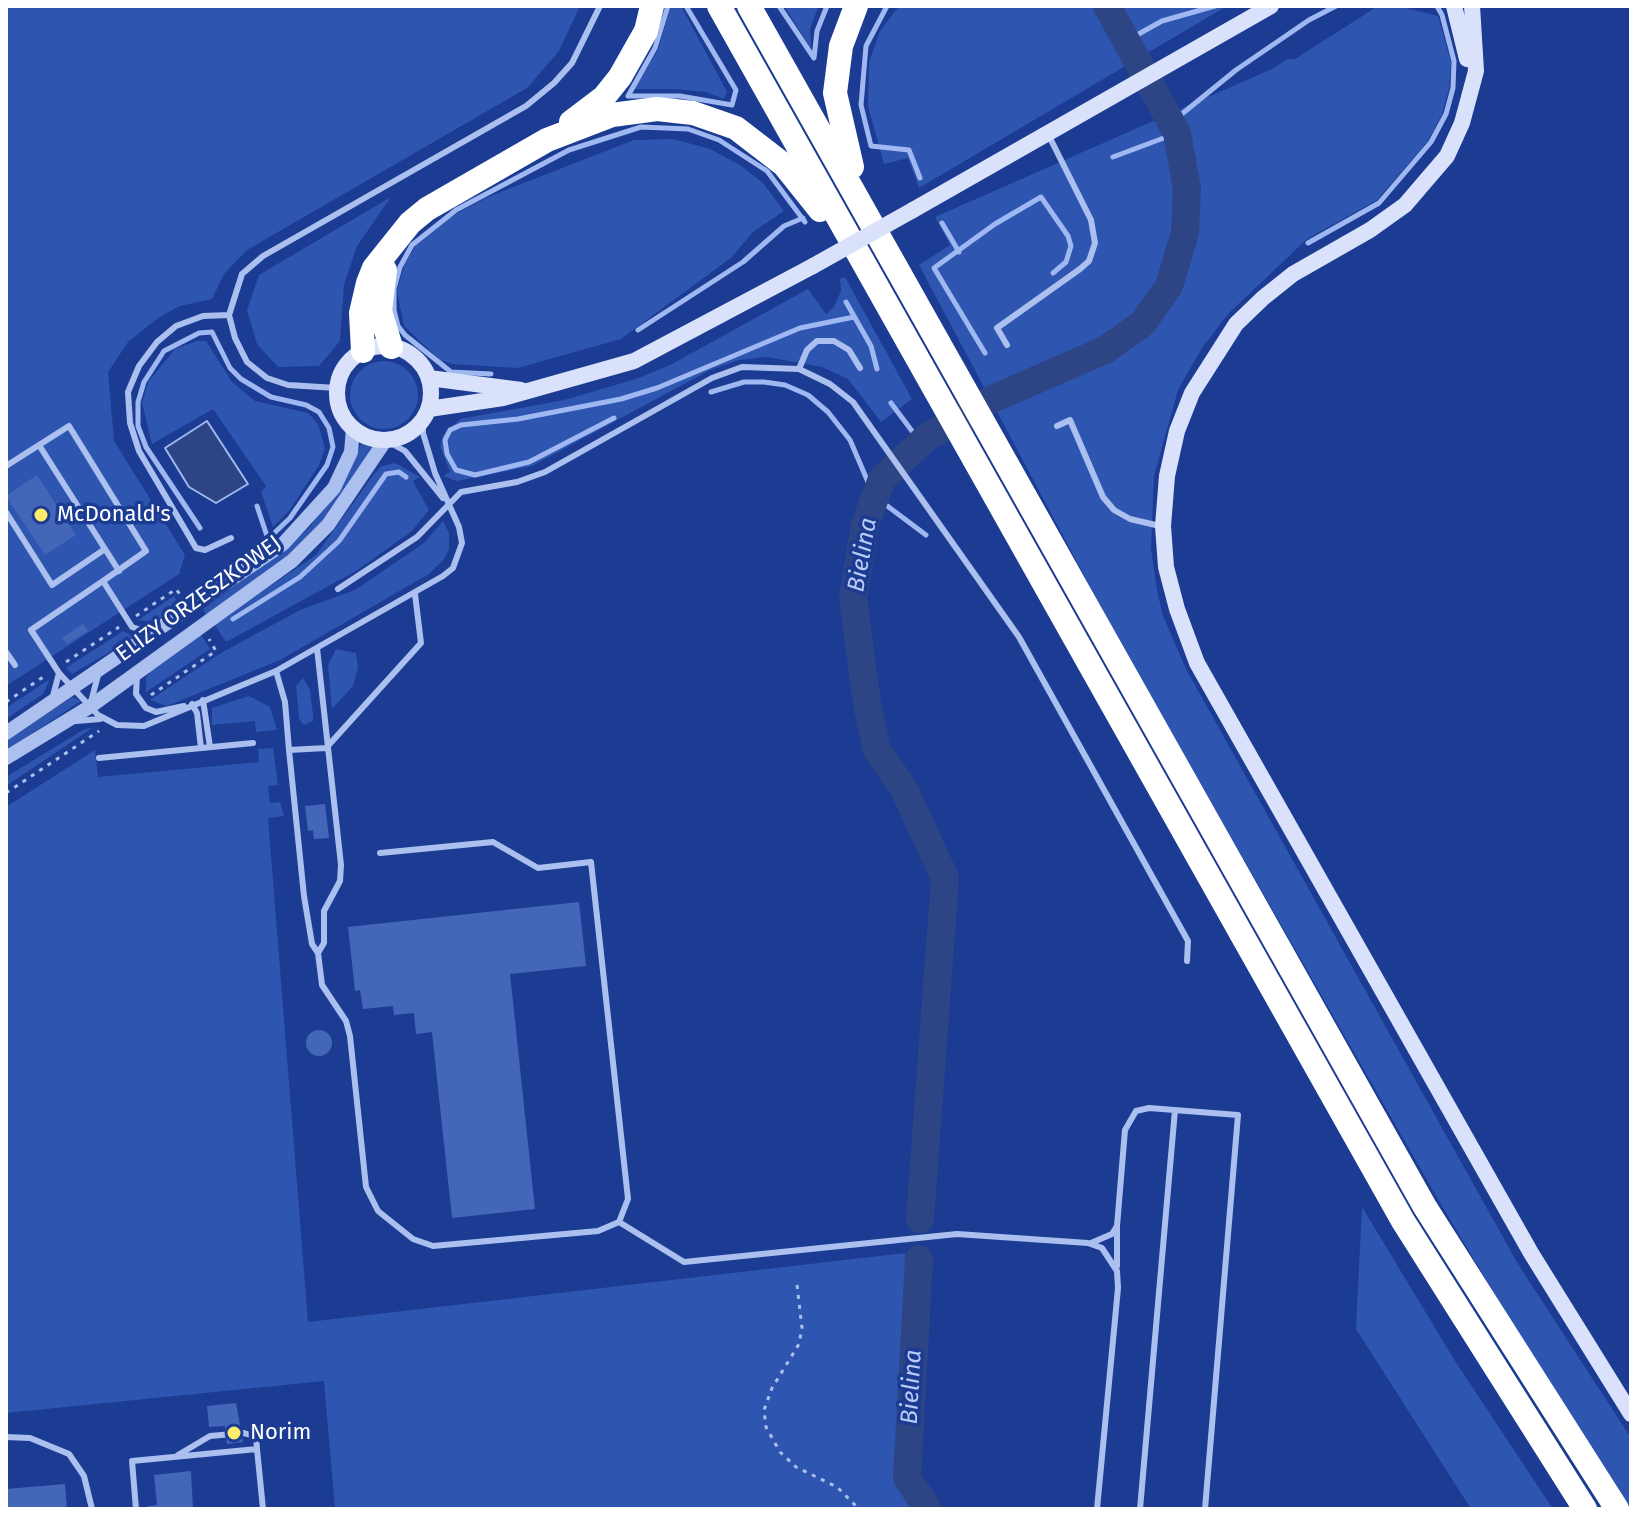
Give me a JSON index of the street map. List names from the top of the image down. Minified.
{"streets":{"street":["ELIZY ORZESZKOWEJ"]},"water":["Bielina"],"places":["McDonald's","Norim"]}
